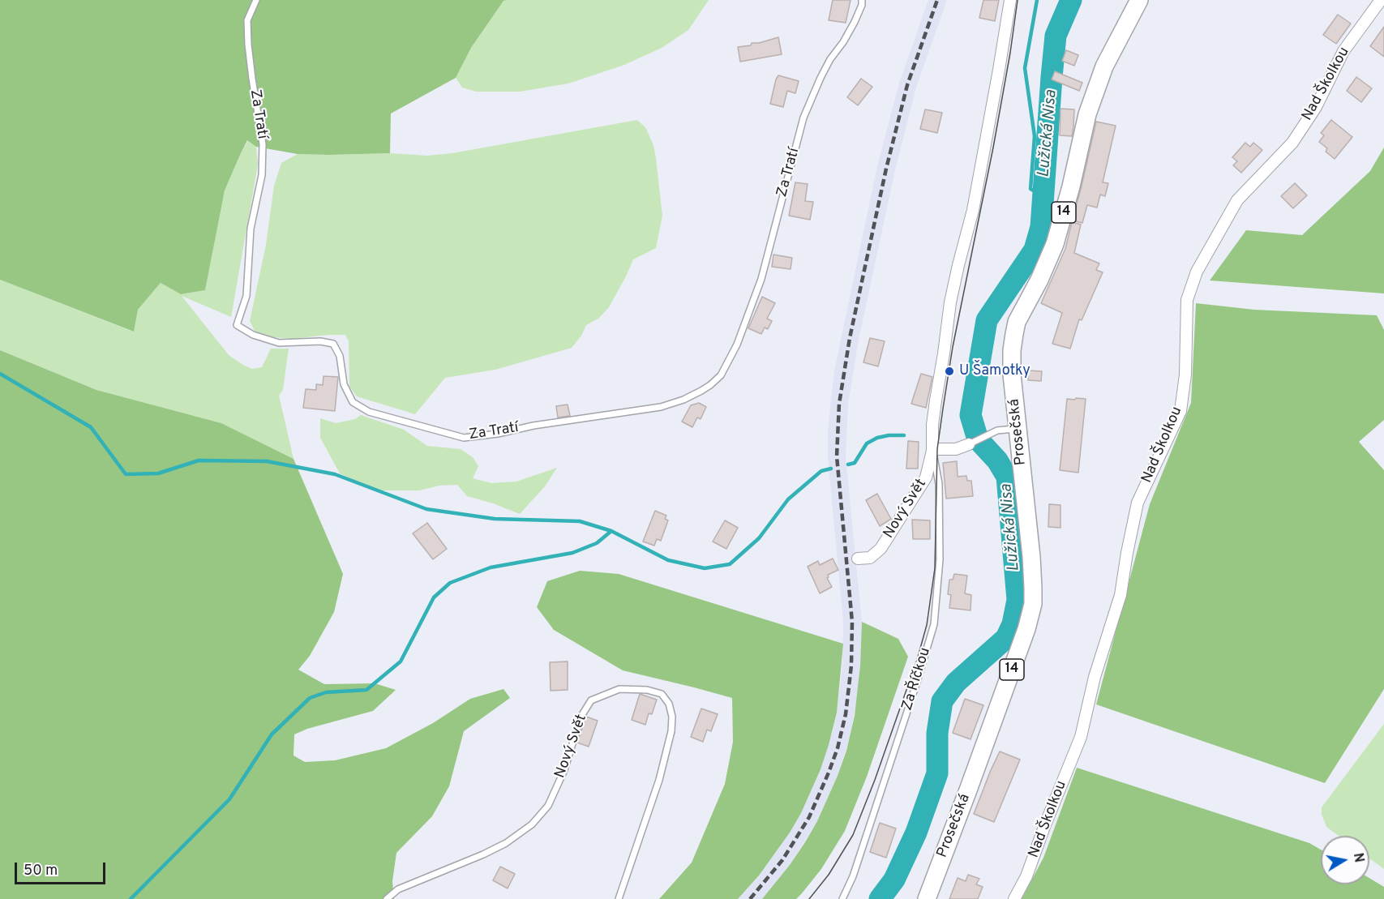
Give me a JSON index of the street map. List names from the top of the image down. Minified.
{"streets":{"main road":["14","Prosečská"],"street":["Nad Školkou","Nový Svět"],"lane":["Za Tratí","Za Říčkou"]},"crossings":[["Nový Svět","Za Říčkou"]],"water":["Lužická Nisa"],"places":["U Šamotky"],"scale_bar":"50 m","north":"right"}
